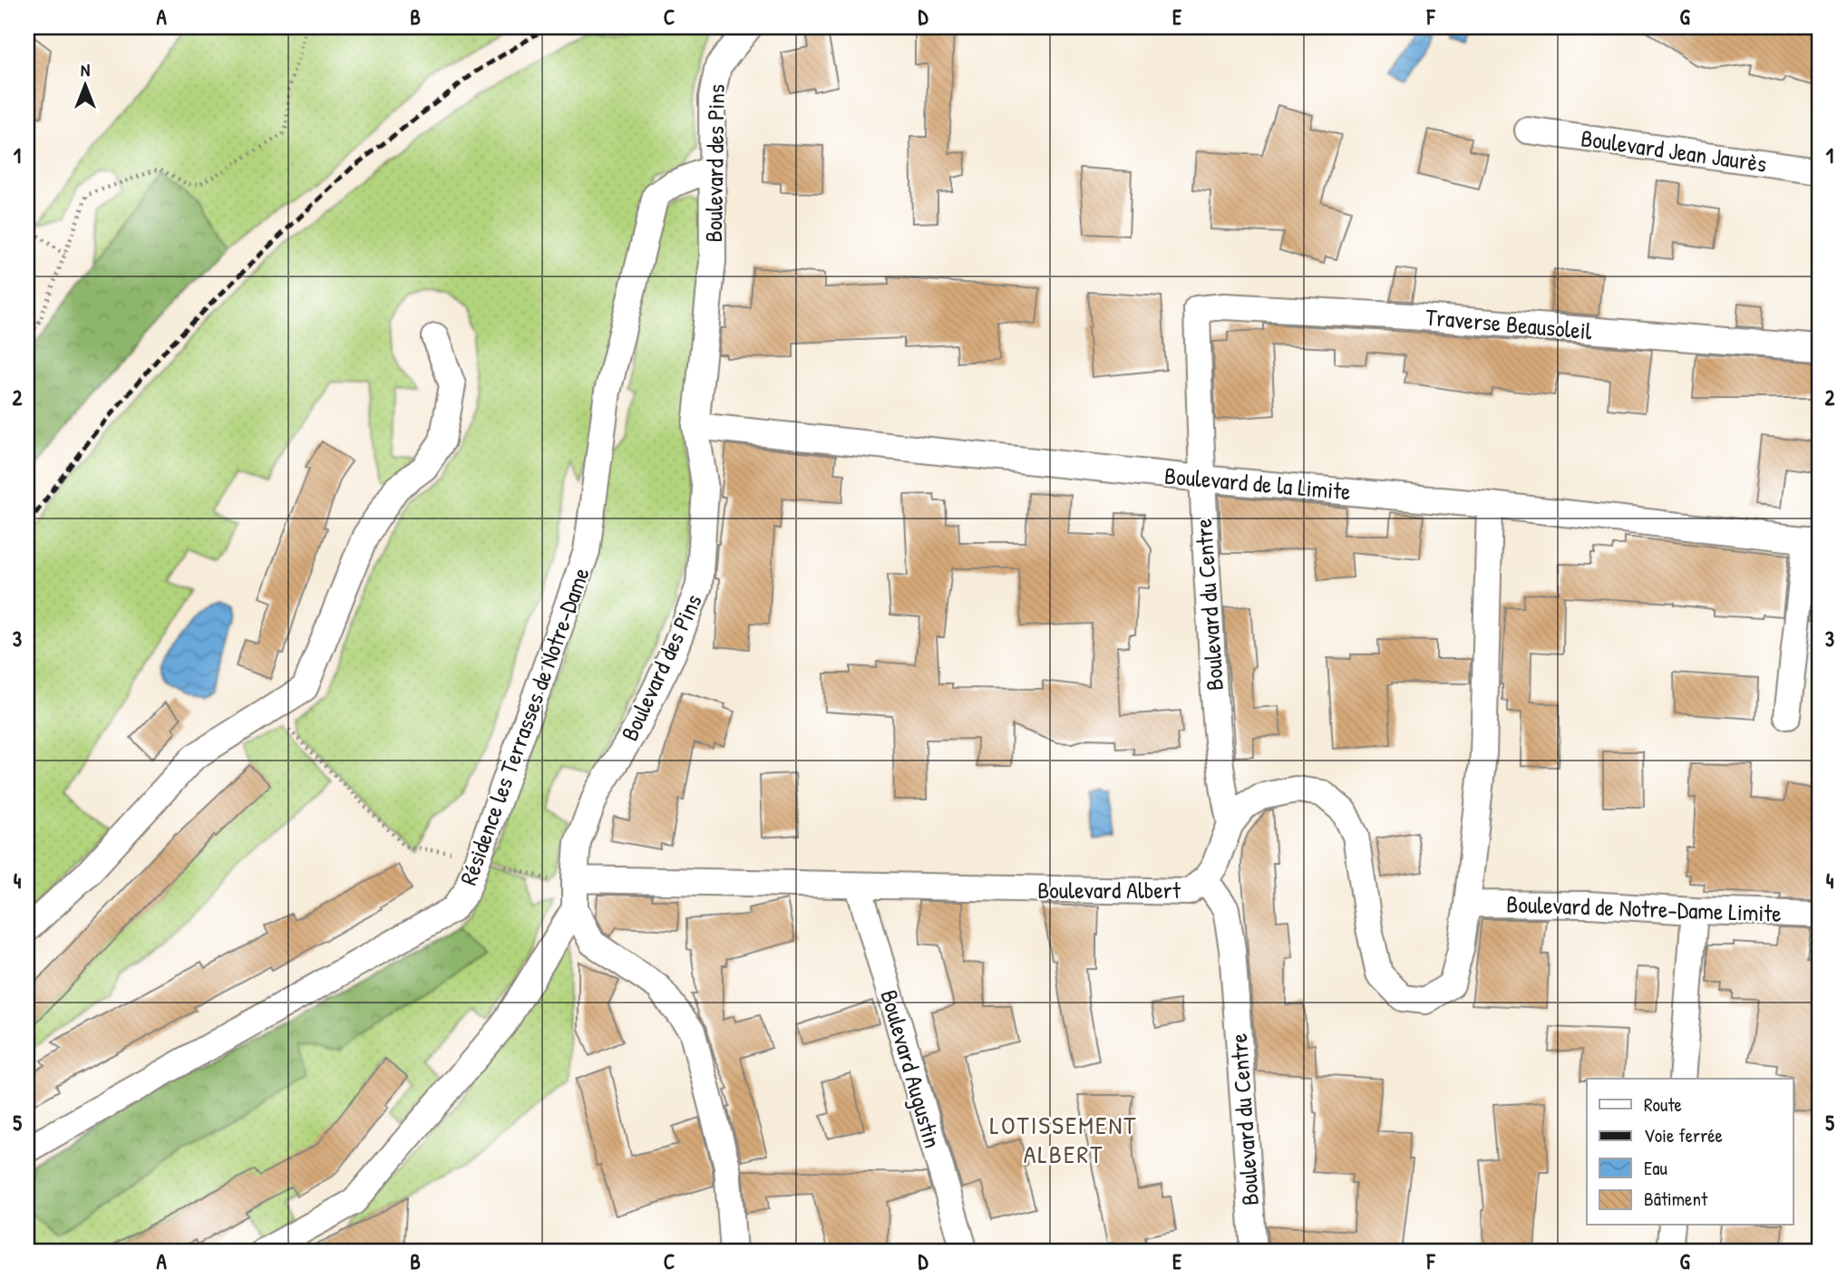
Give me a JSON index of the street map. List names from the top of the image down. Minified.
{"streets":{"street":["Boulevard Jean Jaurès","Boulevard des Pins","Traverse Beausoleil","Boulevard de la Limite","Boulevard du Centre","Résidence les Terrasses de Notre-Dame","Boulevard Albert","Boulevard de Notre-Dame Limite","Boulevard Augustin"]},"crossings":[["Boulevard des Pins","Boulevard de la Limite"],["Boulevard des Pins","Résidence les Terrasses de Notre-Dame"],["Boulevard des Pins","Boulevard Albert"],["Traverse Beausoleil","Boulevard du Centre"],["Boulevard de la Limite","Boulevard du Centre"],["Boulevard de la Limite","Boulevard Albert"],["Boulevard du Centre","Boulevard Albert"],["Boulevard Albert","Boulevard de Notre-Dame Limite"],["Boulevard Albert","Boulevard Augustin"]],"districts":["LOTISSEMENT ALBERT"],"legend":["Route","Voie ferrée","Eau","Bâtiment"],"north":"top","grid":{"columns":["A","B","C","D","E","F","G"],"rows":["1","2","3","4","5"]}}
